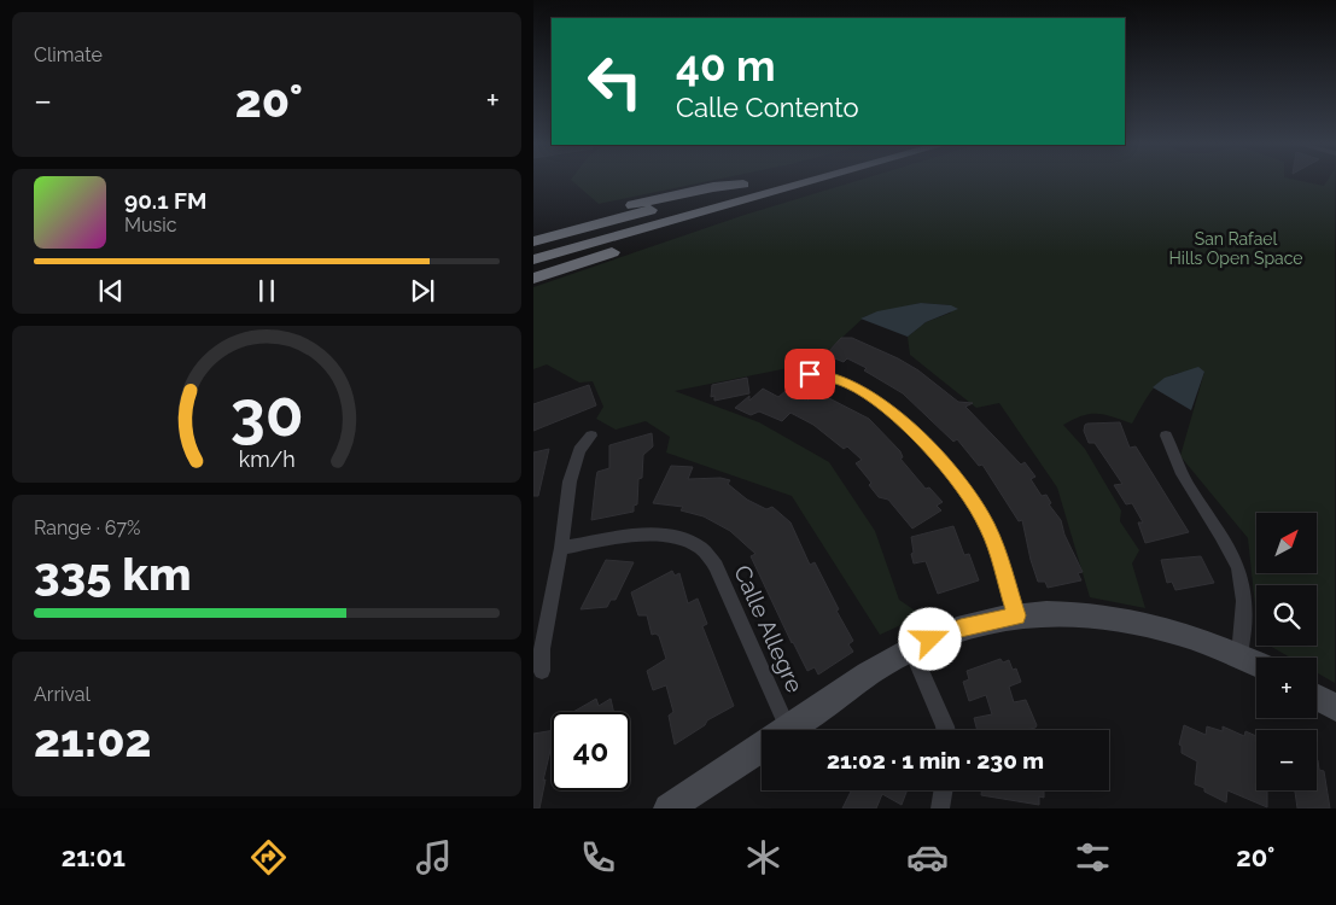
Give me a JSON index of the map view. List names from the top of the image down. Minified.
{"streets":{"street":["Calle Allegre"]},"parks":["San Rafael Hills Open Space"],"north":"top right","page":{"tile":["Climate",["Range · 67%","335 km"],["Arrival","21:02"]],"turn":["40 m","Calle Contento"],"heat":["−","20°","+"],"song":["90.1 FM","Music"],"map_buttons":["+","−"],"limit":"40","trip":"21:02 · 1 min · 230 m","tabs":["21:01","20°"],"gauge":["30","km/h"]}}
